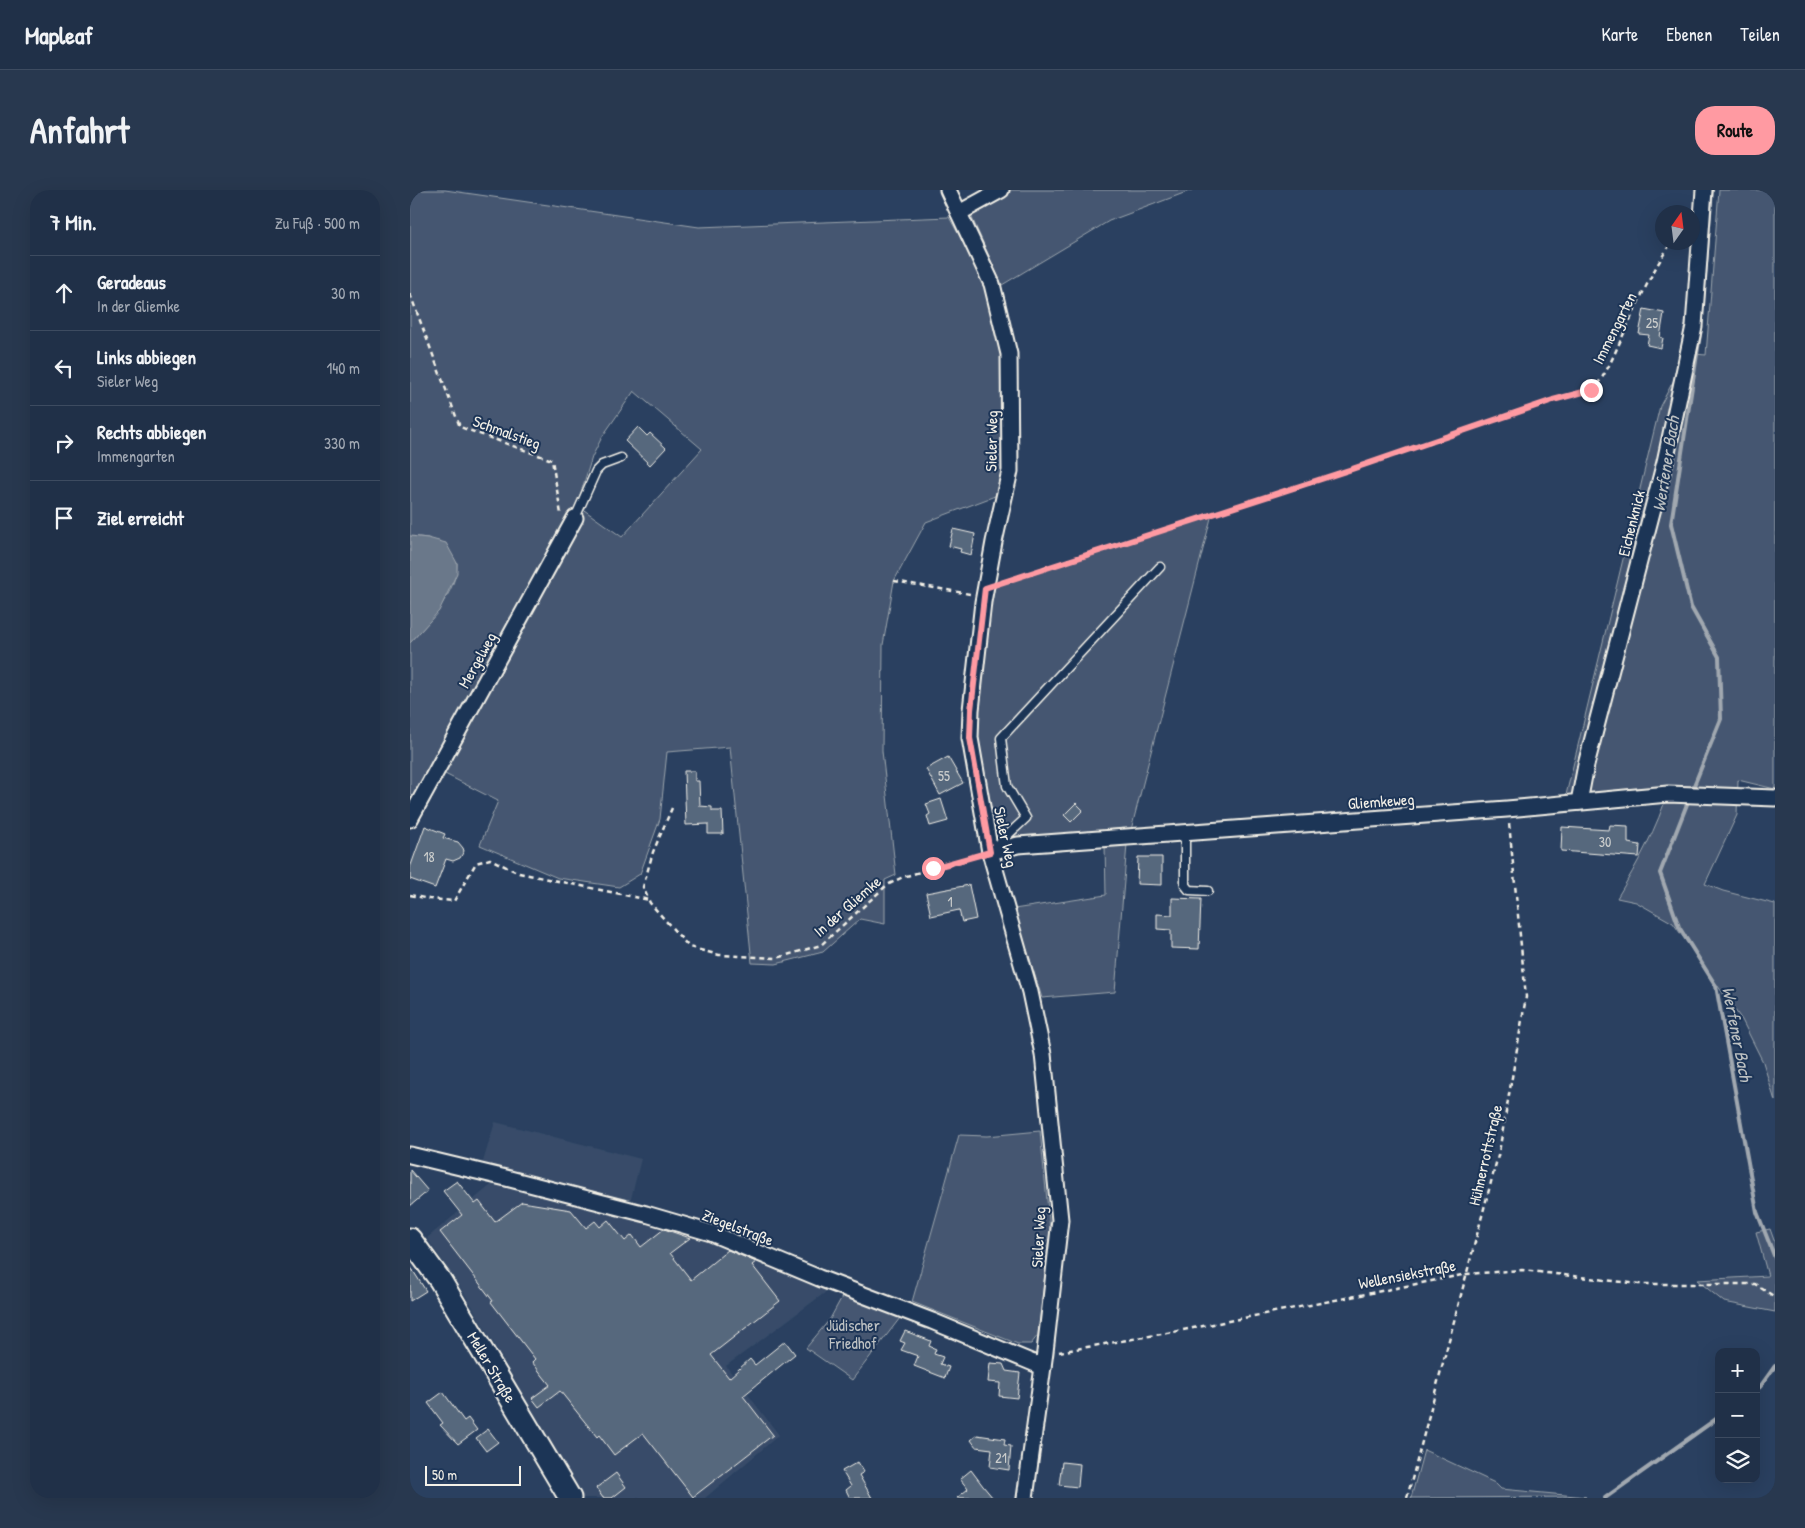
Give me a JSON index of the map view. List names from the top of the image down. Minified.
{"streets":{"main road":["Meller Straße"],"street":["Sieler Weg","Eichenknick","Mergelweg","Gliemkeweg","Ziegelstraße"],"path":["Immengarten","Schmalstieg","In der Gliemke","Hühnerrottstraße","Wellensiekstraße"]},"crossings":[["Immengarten","Sieler Weg"],["Schmalstieg","Mergelweg"],["Sieler Weg","Gliemkeweg"],["Sieler Weg","In der Gliemke"],["Sieler Weg","Ziegelstraße"],["Sieler Weg","Wellensiekstraße"],["Eichenknick","Gliemkeweg"],["Gliemkeweg","In der Gliemke"],["Gliemkeweg","Hühnerrottstraße"],["Hühnerrottstraße","Wellensiekstraße"],["Ziegelstraße","Wellensiekstraße"]],"water":["Werfener Bach"],"parks":["Jüdischer Friedhof"],"house_numbers":["25","55","30","18","1","21"],"scale_bar":"50 m","north":"top","page":{"header":"Mapleaf","nav":["Karte","Ebenen","Teilen"],"buttons":"Route","title":"Anfahrt","heading":["7 Min.","Zu Fuß · 500 m"],"list":[["Geradeaus","In der Gliemke","30 m"],["Links abbiegen","Sieler Weg","140 m"],["Rechts abbiegen","Immengarten","330 m"],"Ziel erreicht"],"map_buttons":["+","−"],"scale":"50 m"}}
